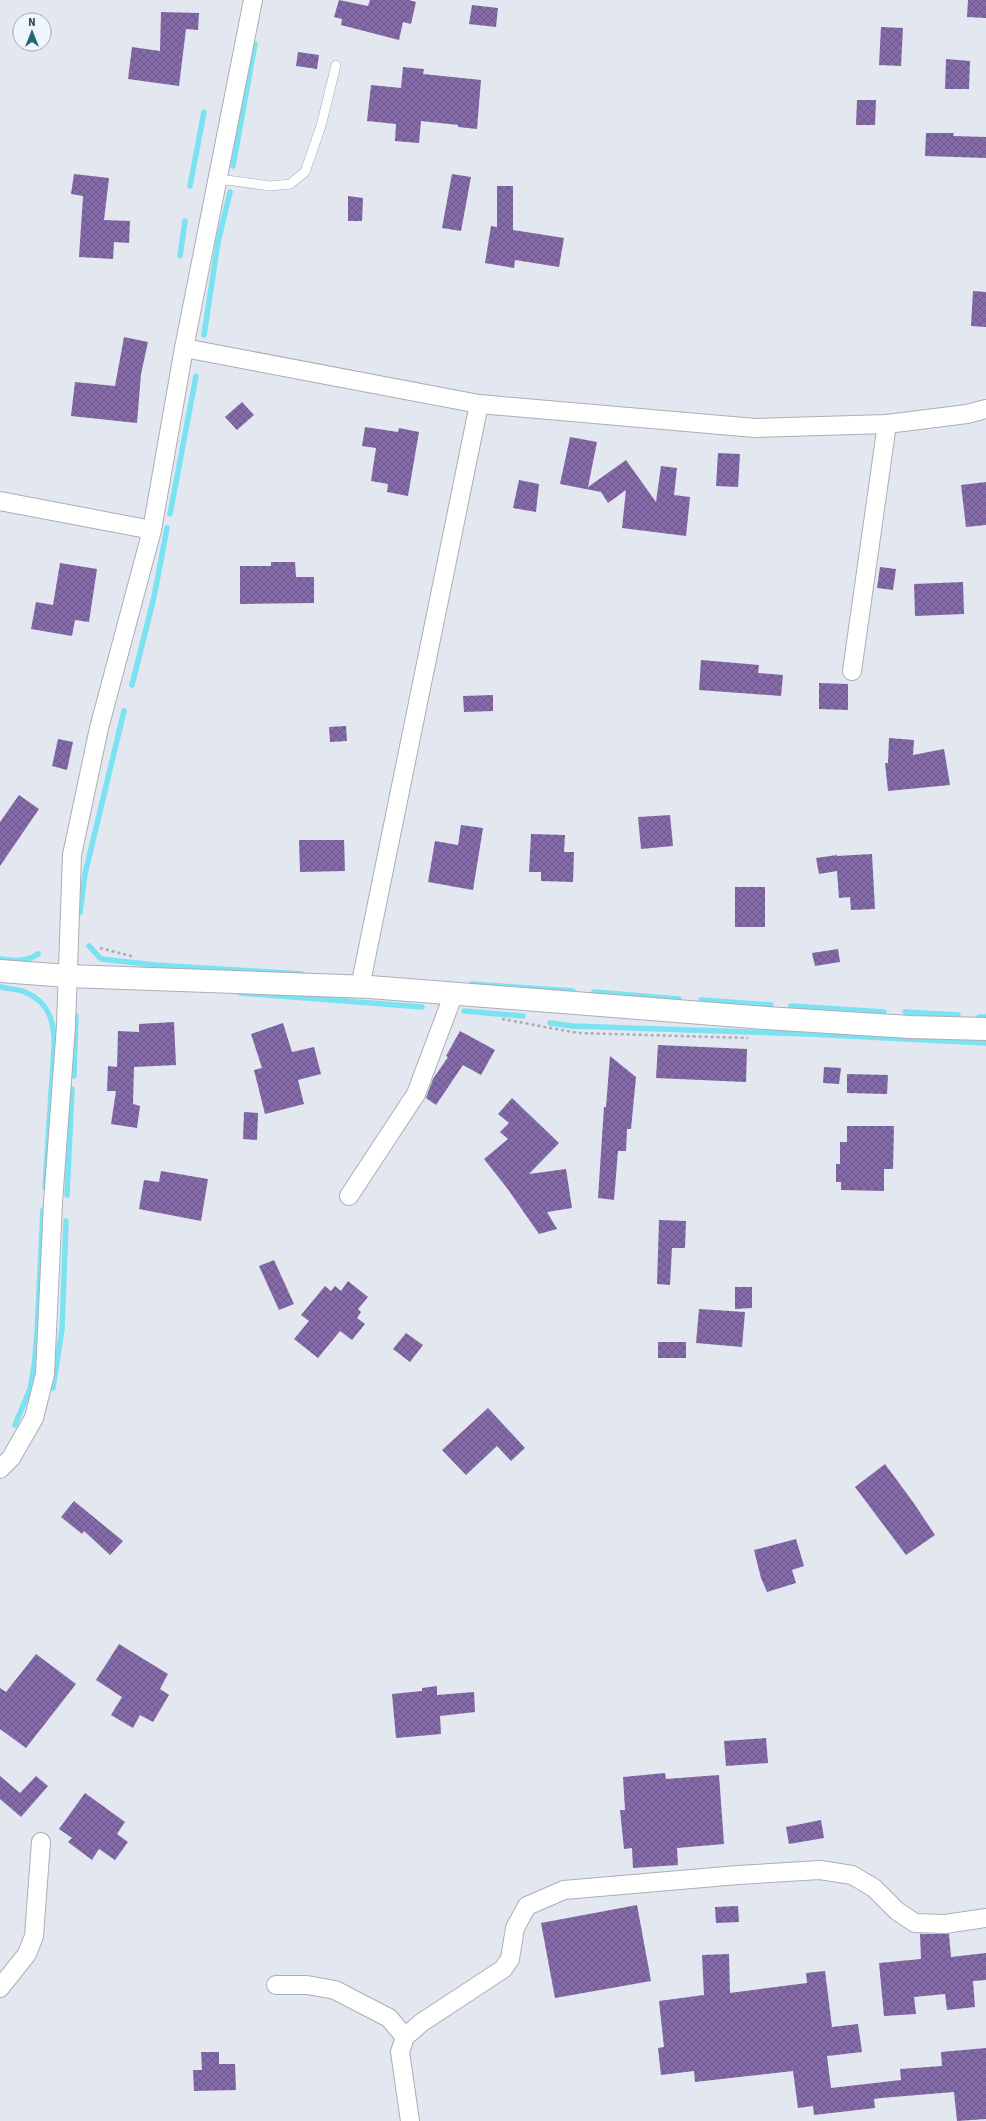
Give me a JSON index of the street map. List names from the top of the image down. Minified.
{"north":"top"}
